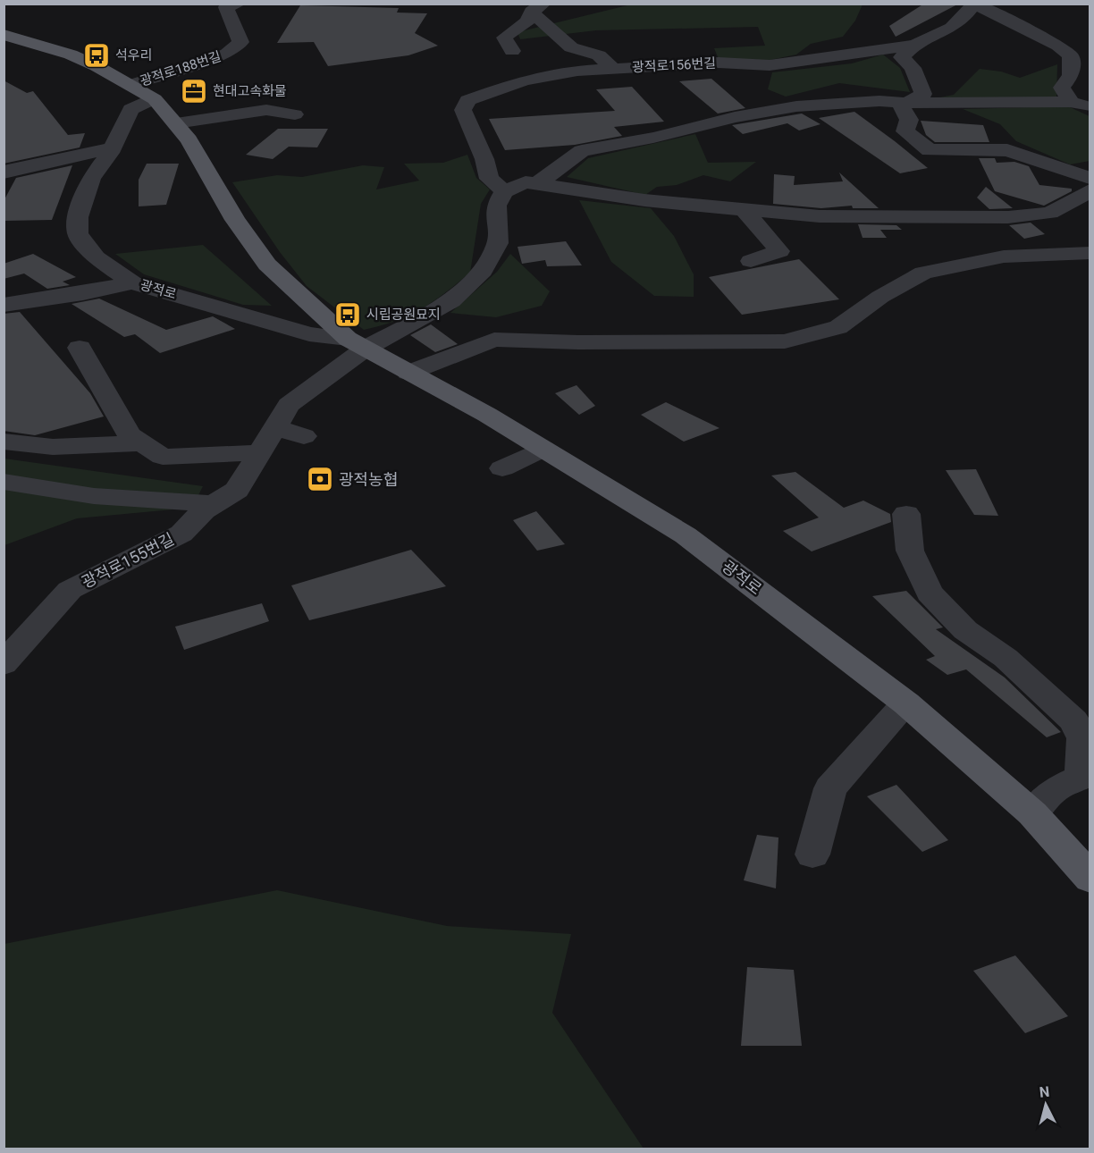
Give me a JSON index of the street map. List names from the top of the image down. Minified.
{"streets":{"main road":["광적로"],"street":["광적로156번길","광적로188번길","광적로155번길"]},"crossings":[["광적로188번길","광적로"],["광적로","광적로155번길"]],"places":{"bus stop":["석우리","시립공원묘지"],"office":["현대고속화물"],"bank":["광적농협"]},"north":"top"}
